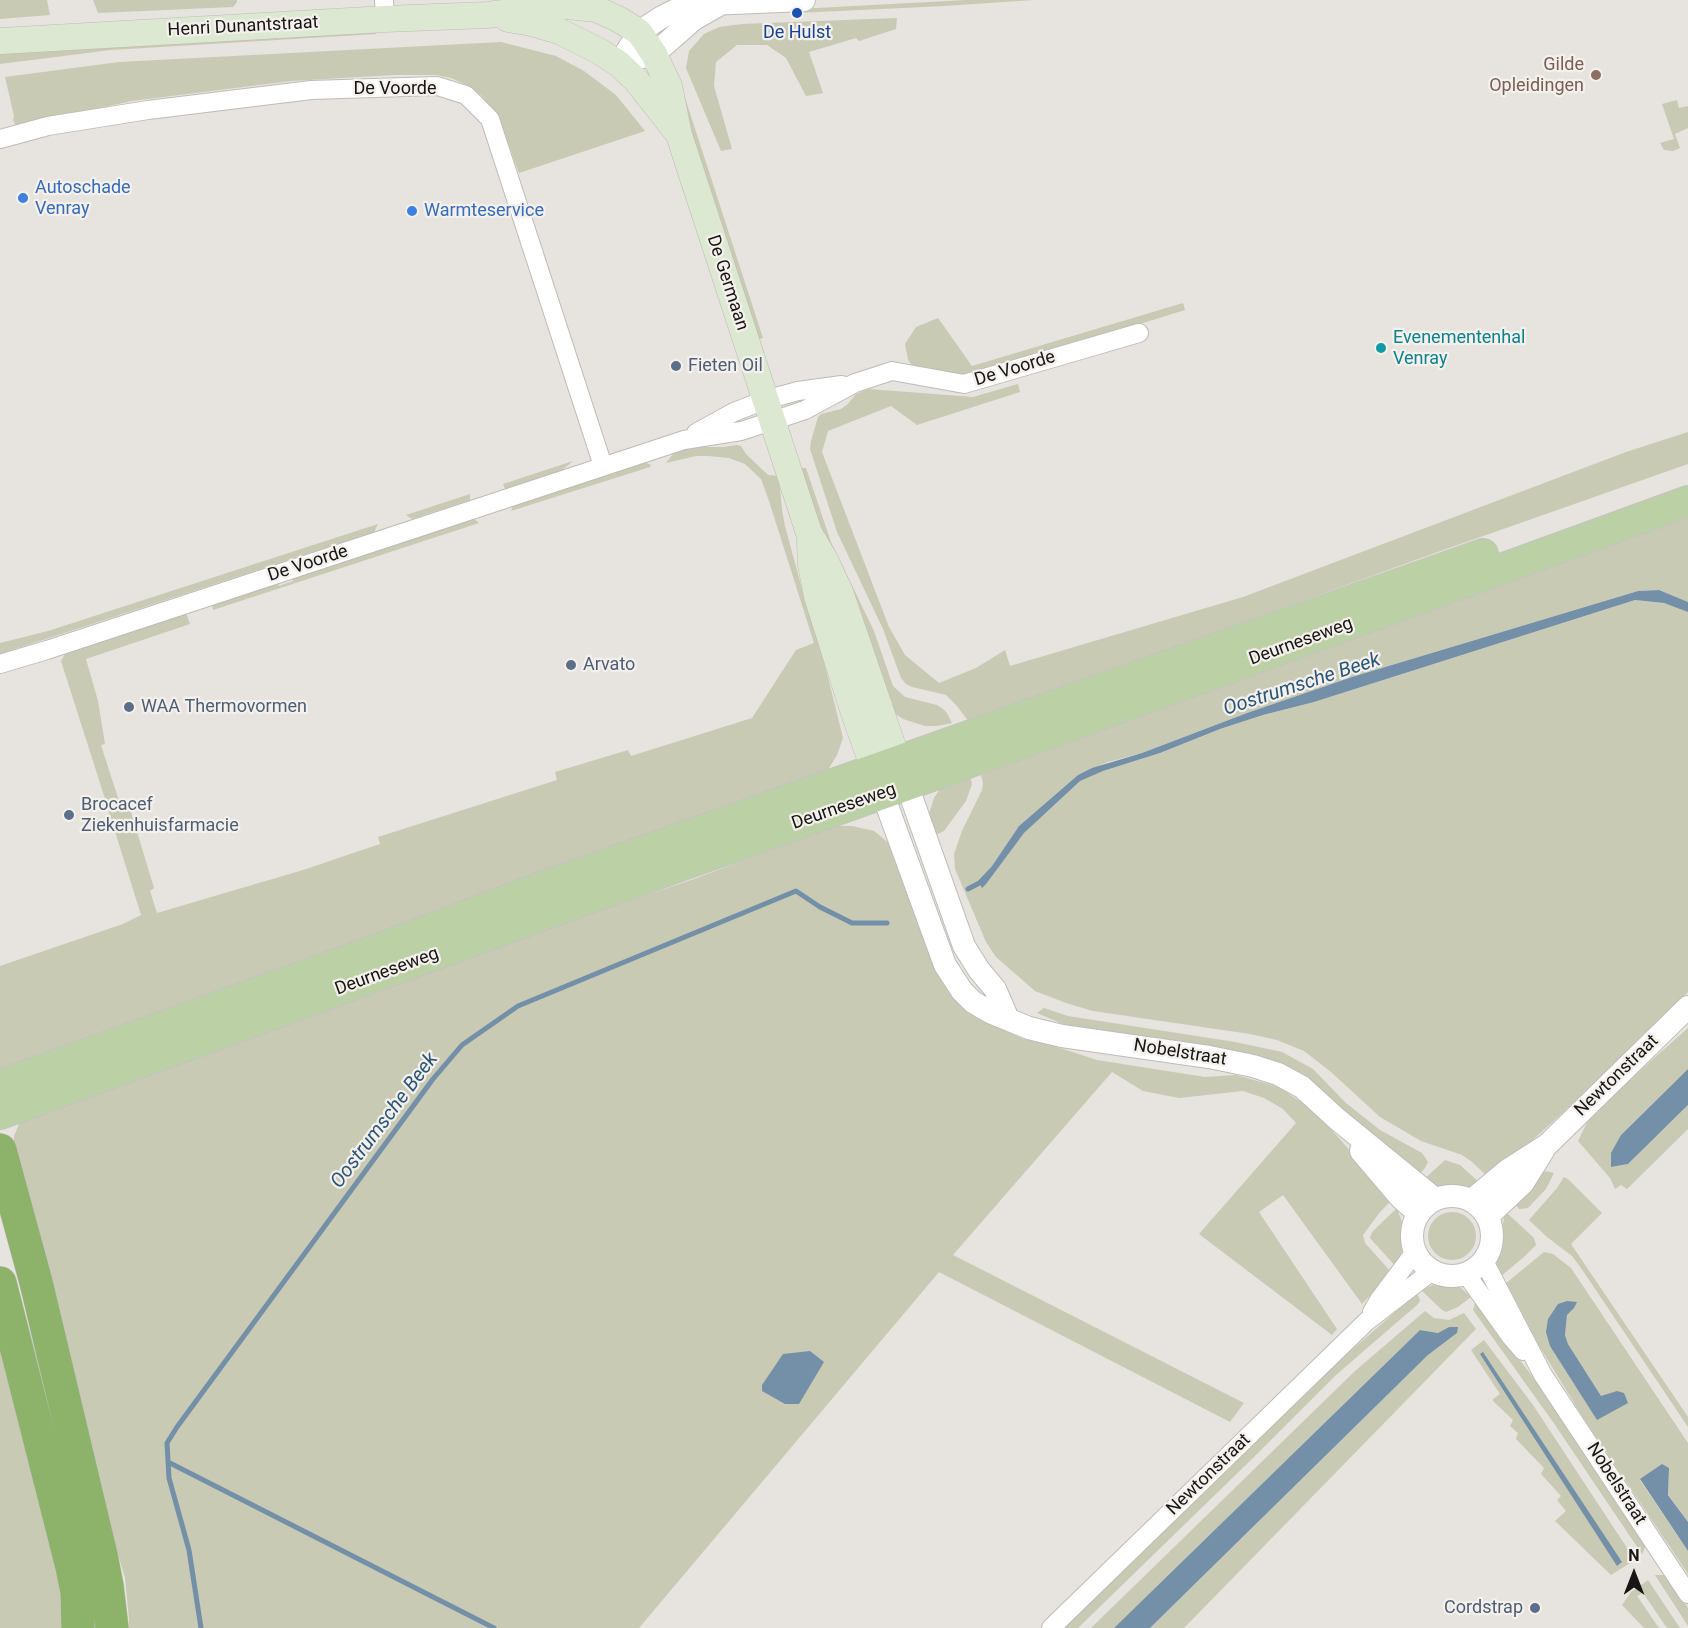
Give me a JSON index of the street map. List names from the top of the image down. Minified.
{"streets":{"main road":["Henri Dunantstraat","De Germaan","Deurneseweg"],"street":["De Voorde","Nobelstraat","Newtonstraat"]},"crossings":[["Henri Dunantstraat","De Germaan"],["De Voorde","De Germaan"],["De Germaan","Deurneseweg"],["De Germaan","Nobelstraat"],["Deurneseweg","Nobelstraat"],["Nobelstraat","Newtonstraat"]],"water":["Oostrumsche Beek"],"places":["De Hulst","Gilde Opleidingen","Autoschade Venray","Warmteservice","Evenementenhal Venray","Fieten Oil","Arvato","WAA Thermovormen","Brocacef Ziekenhuisfarmacie","Cordstrap"],"north":"top"}
